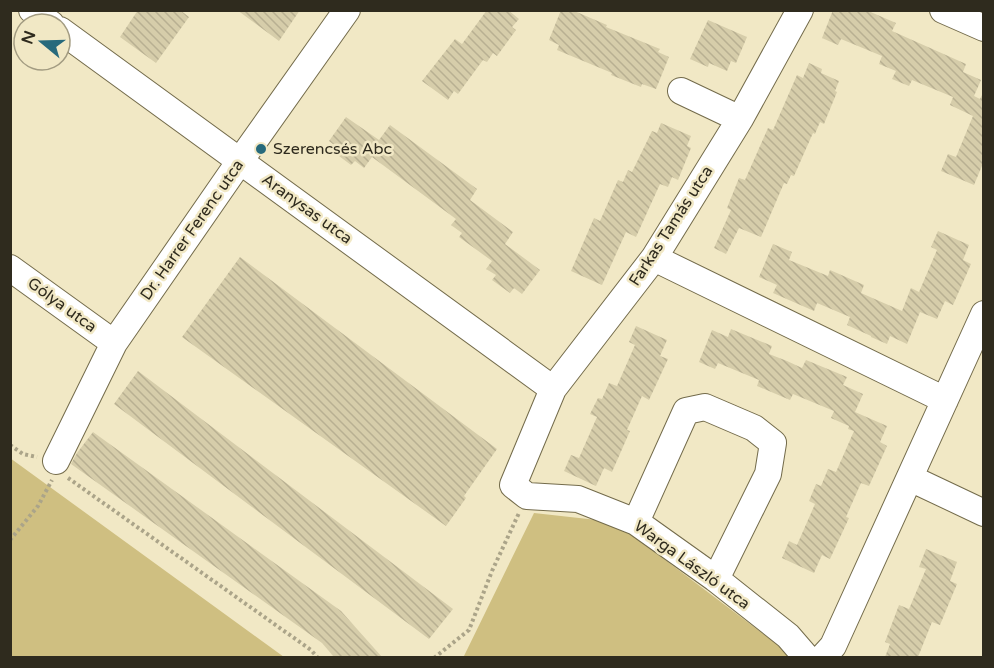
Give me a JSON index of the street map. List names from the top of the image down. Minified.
{"streets":{"street":["Aranysas utca","Farkas Tamás utca","Dr. Harrer Ferenc utca","Gólya utca","Warga László utca"]},"crossings":[["Aranysas utca","Farkas Tamás utca"],["Aranysas utca","Dr. Harrer Ferenc utca"],["Farkas Tamás utca","Warga László utca"],["Dr. Harrer Ferenc utca","Gólya utca"]],"places":["Szerencsés Abc"],"north":"left"}
